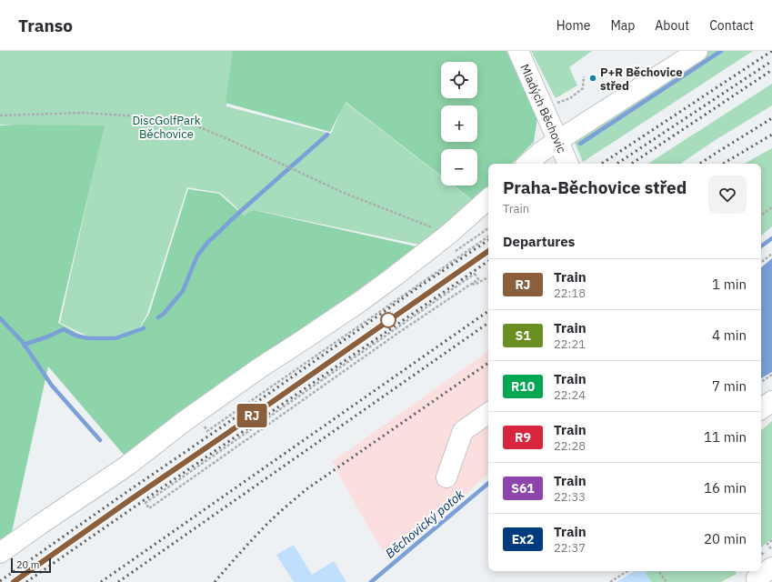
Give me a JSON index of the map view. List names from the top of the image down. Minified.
{"streets":{"street":["Mladých Běchovic"]},"water":["Běchovický potok"],"parks":["DiscGolfPark Běchovice"],"places":["P+R Běchovice střed"],"scale_bar":"20 m","page":{"header":"Transo","nav":["Home","Map","About","Contact"],"on_map":"RJ","map_buttons":["+","−"],"heading":[["Praha-Běchovice střed","Train"],"Departures"],"list":[{"mark":"RJ","name":"Train","note":"22:18","value":"1 min"},{"mark":"S1","name":"Train","note":"22:21","value":"4 min"},{"mark":"R10","name":"Train","note":"22:24","value":"7 min"},{"mark":"R9","name":"Train","note":"22:28","value":"11 min"},{"mark":"S61","name":"Train","note":"22:33","value":"16 min"},{"mark":"Ex2","name":"Train","note":"22:37","value":"20 min"}],"scale":"20 m"}}
